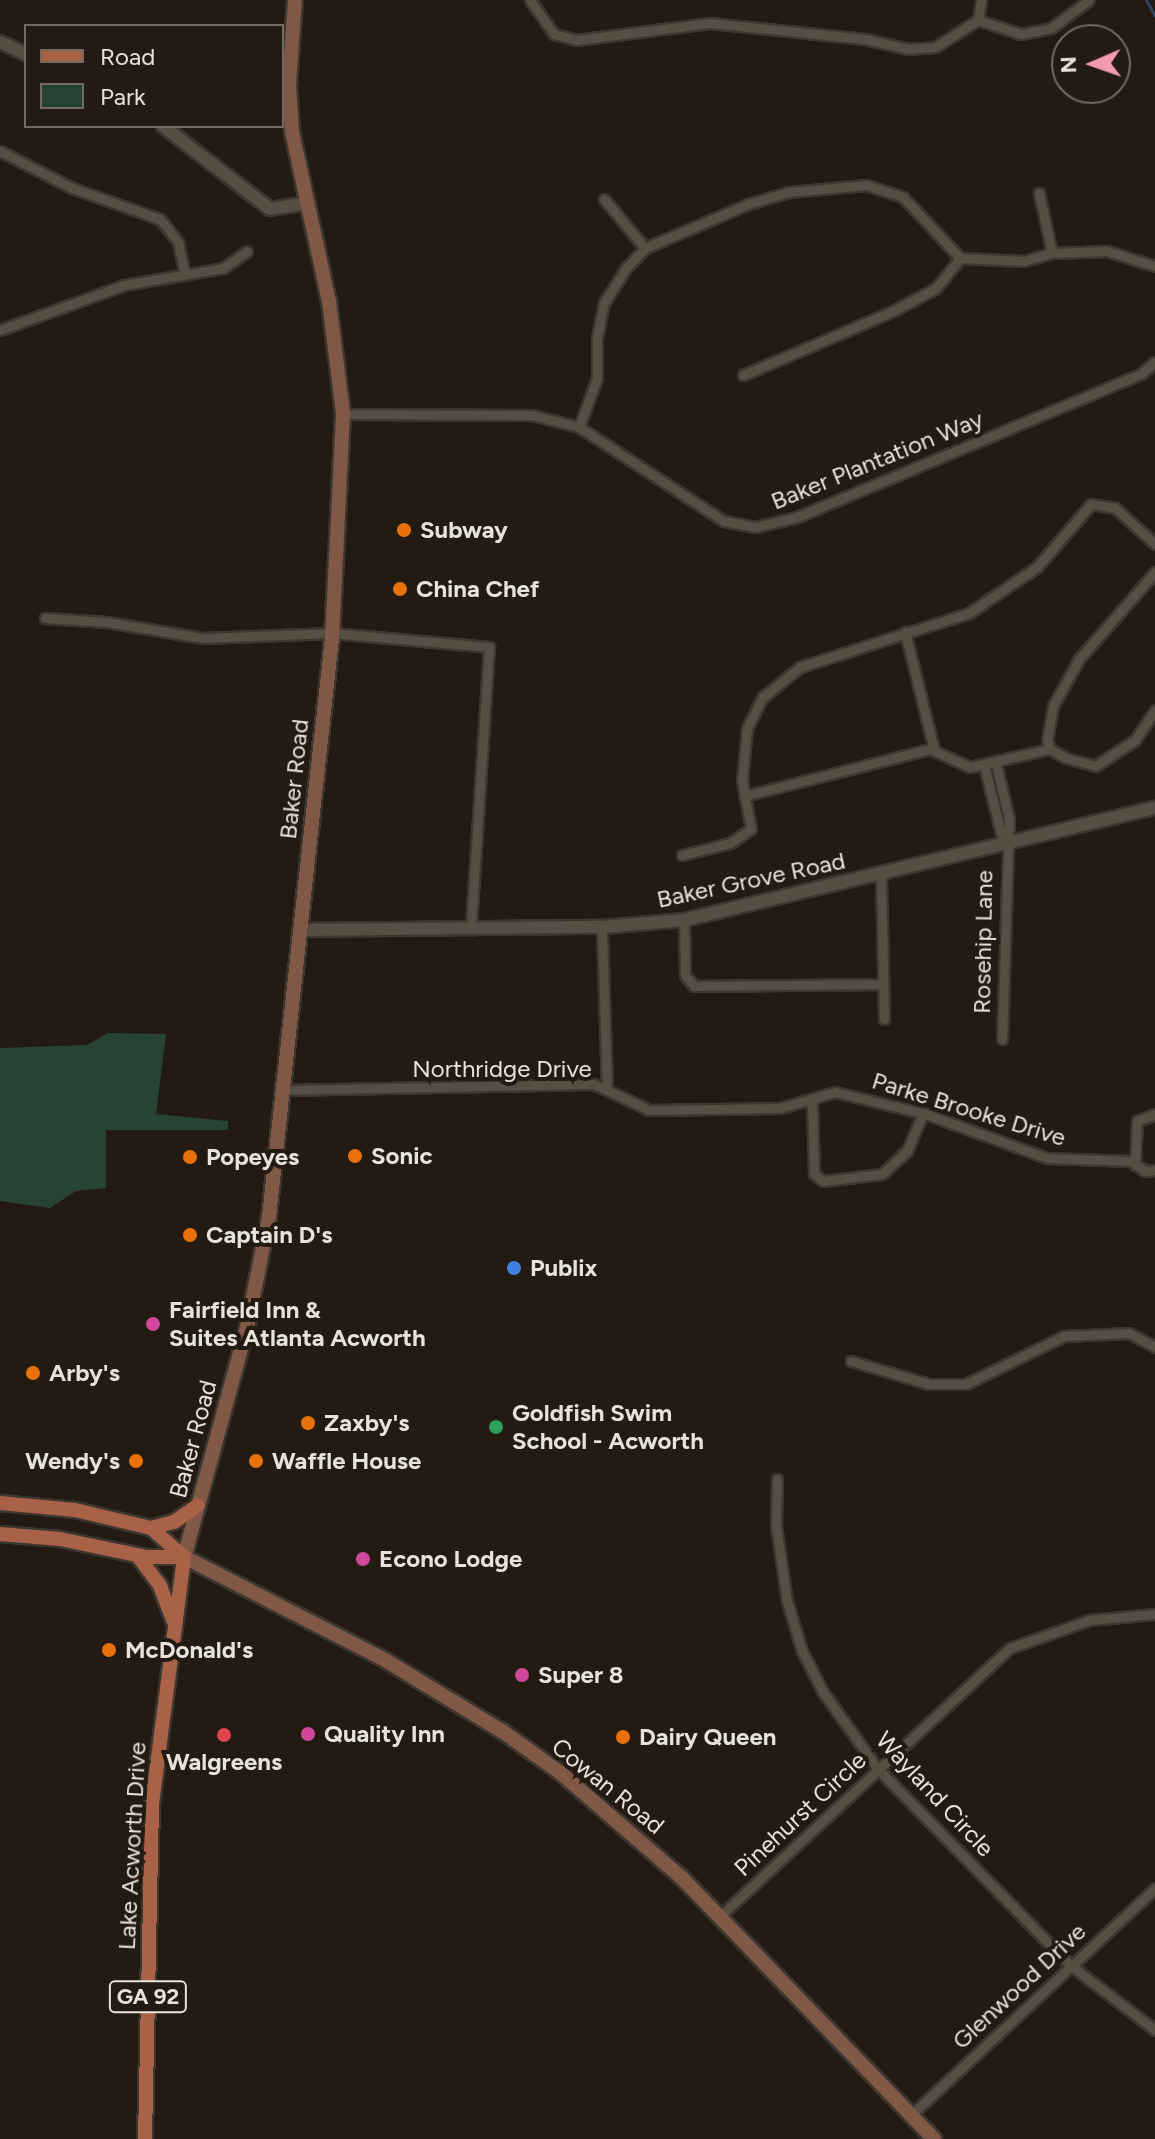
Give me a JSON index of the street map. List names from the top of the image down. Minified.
{"streets":{"main road":["Baker Road","Cowan Road","Lake Acworth Drive","GA 92"],"street":["Baker Plantation Way","Baker Grove Road","Rosehip Lane","Northridge Drive","Parke Brooke Drive","Wayland Circle","Pinehurst Circle","Glenwood Drive"]},"crossings":[["Baker Plantation Way","Baker Road"],["Baker Road","Baker Grove Road"],["Baker Road","Northridge Drive"],["Baker Road","Cowan Road"],["Baker Road","Lake Acworth Drive"],["Baker Grove Road","Rosehip Lane"],["Baker Grove Road","Northridge Drive"],["Northridge Drive","Parke Brooke Drive"],["Cowan Road","Pinehurst Circle"],["Cowan Road","Lake Acworth Drive"],["Cowan Road","Glenwood Drive"],["Wayland Circle","Pinehurst Circle"],["Wayland Circle","Glenwood Drive"]],"places":["Subway","China Chef","Sonic","Popeyes","Captain D's","Publix","Fairfield Inn & Suites Atlanta Acworth","Arby's","Zaxby's","Goldfish Swim School - Acworth","Wendy's","Waffle House","Econo Lodge","McDonald's","Super 8","Quality Inn","Walgreens","Dairy Queen"],"legend":["Road","Park"],"north":"left"}
